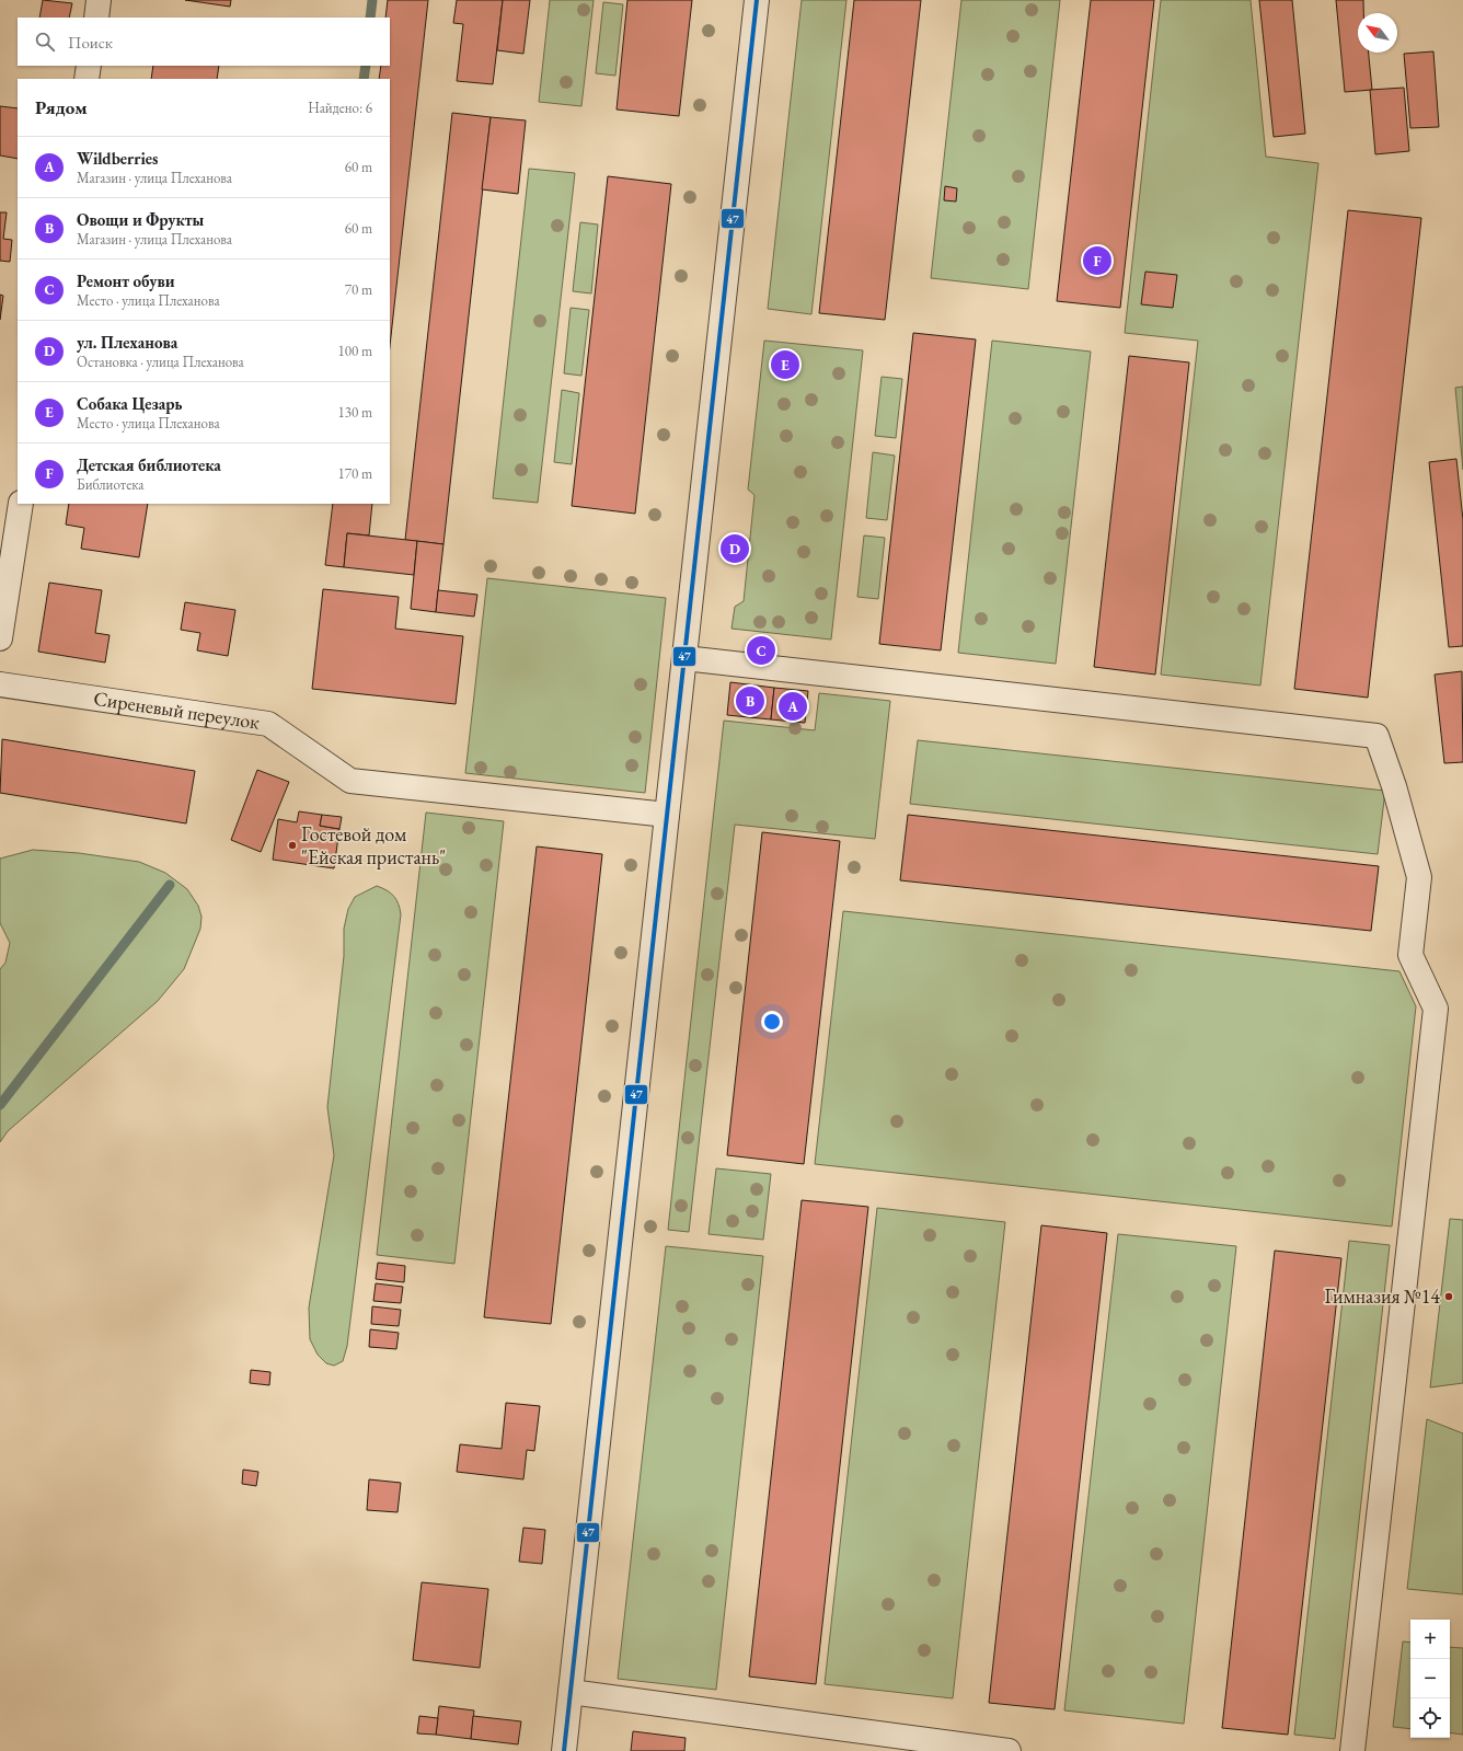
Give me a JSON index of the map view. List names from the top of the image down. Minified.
{"streets":{"street":["Сиреневый переулок"]},"places":["Гостевой дом \"Ейская пристань\"","Гимназия №14"],"lines":["transit line 47"],"north":"top left","page":{"search":"Поиск","heading":["Рядом","Найдено: 6"],"list":[{"mark":"A","name":"Wildberries","note":"Магазин · улица Плеханова","value":"60 m"},{"mark":"B","name":"Овощи и Фрукты","note":"Магазин · улица Плеханова","value":"60 m"},{"mark":"C","name":"Ремонт обуви","note":"Место · улица Плеханова","value":"70 m"},{"mark":"D","name":"ул. Плеханова","note":"Остановка · улица Плеханова","value":"100 m"},{"mark":"E","name":"Собака Цезарь","note":"Место · улица Плеханова","value":"130 m"},{"mark":"F","name":"Детская библиотека","note":"Библиотека","value":"170 m"}],"pins":["F","E","D","C","B","A"],"map_buttons":["+","−"]}}
